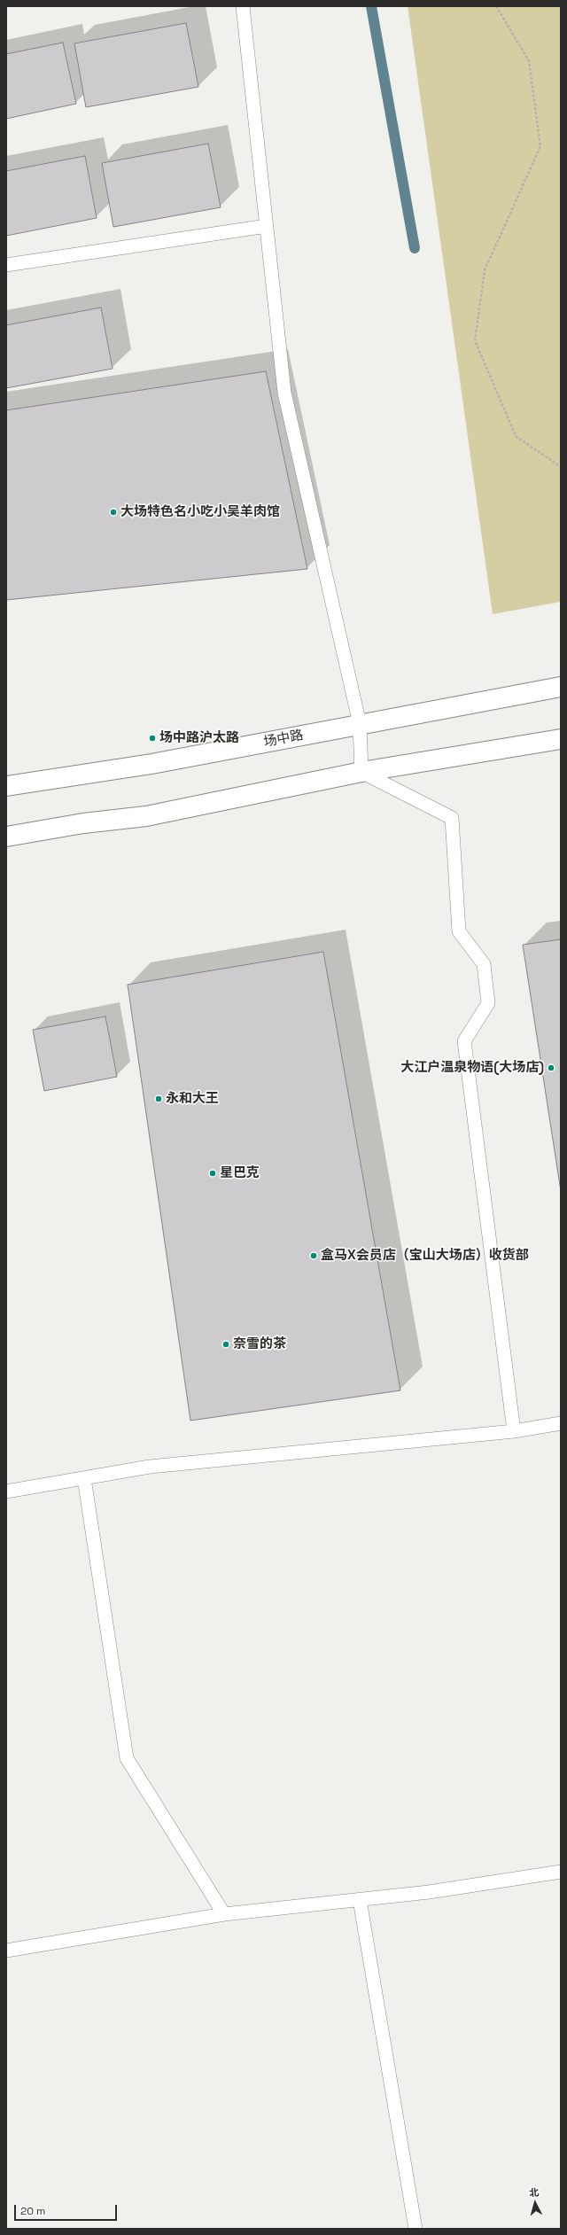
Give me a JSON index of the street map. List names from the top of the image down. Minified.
{"streets":{"main road":["场中路"]},"places":["大场特色名小吃小吴羊肉馆","场中路沪太路","大江户温泉物语(大场店)","永和大王","星巴克","盒马X会员店（宝山大场店）收货部","奈雪的茶"],"scale_bar":"20 m","north":"top"}
